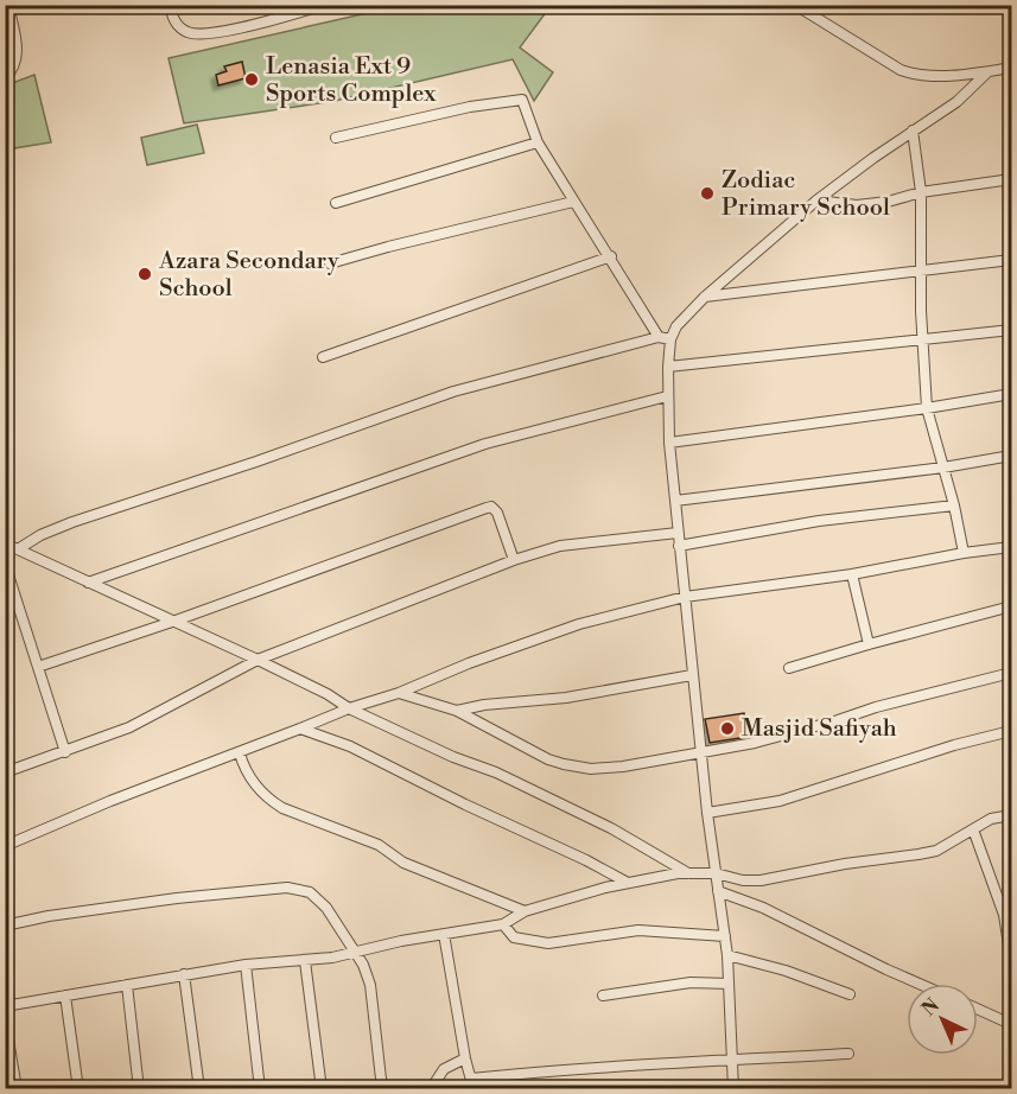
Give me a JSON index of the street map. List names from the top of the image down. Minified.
{"places":["Lenasia Ext 9 Sports Complex","Zodiac Primary School","Azara Secondary School","Masjid Safiyah"],"north":"top left"}
